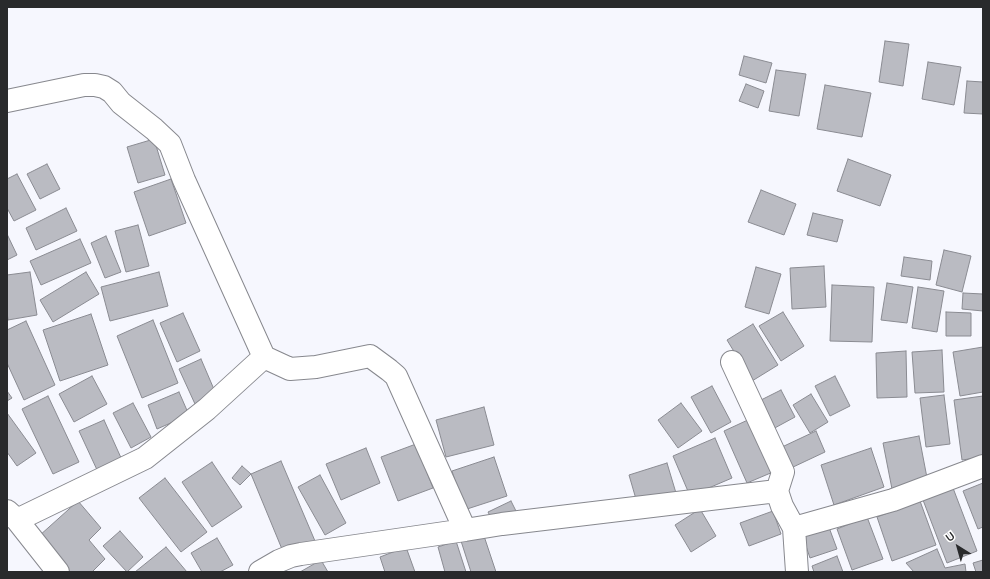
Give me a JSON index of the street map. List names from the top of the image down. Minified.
{"north":"top left"}
